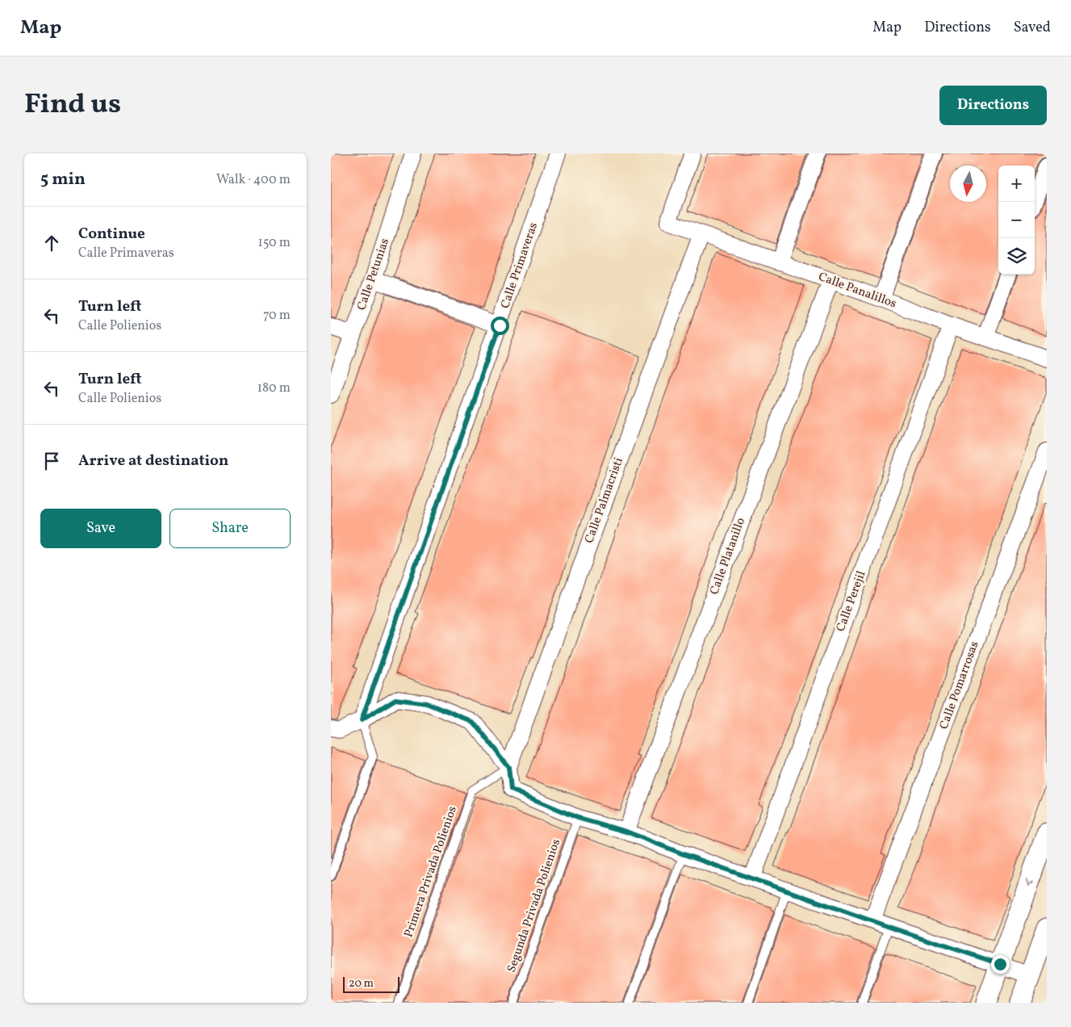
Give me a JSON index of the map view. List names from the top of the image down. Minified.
{"streets":{"street":["Calle Primaveras","Calle Petunias","Calle Panalillos","Calle Palmacristi","Calle Platanillo","Calle Perejil","Calle Pomarrosas"],"lane":["Primera Privada Polienios","Segunda Privada Polienios"]},"crossings":[["Calle Panalillos","Calle Palmacristi"],["Calle Panalillos","Calle Platanillo"],["Calle Panalillos","Calle Perejil"],["Calle Palmacristi","Primera Privada Polienios"]],"scale_bar":"20 m","north":"bottom","page":{"header":"Map","nav":["Map","Directions","Saved"],"title":"Find us","buttons":["Directions",["Save","Share"]],"heading":["5 min","Walk · 400 m"],"map_buttons":["+","−"],"list":[["Continue","Calle Primaveras","150 m"],["Turn left","Calle Polienios","70 m"],["Turn left","Calle Polienios","180 m"],"Arrive at destination"],"scale":"20 m"}}
